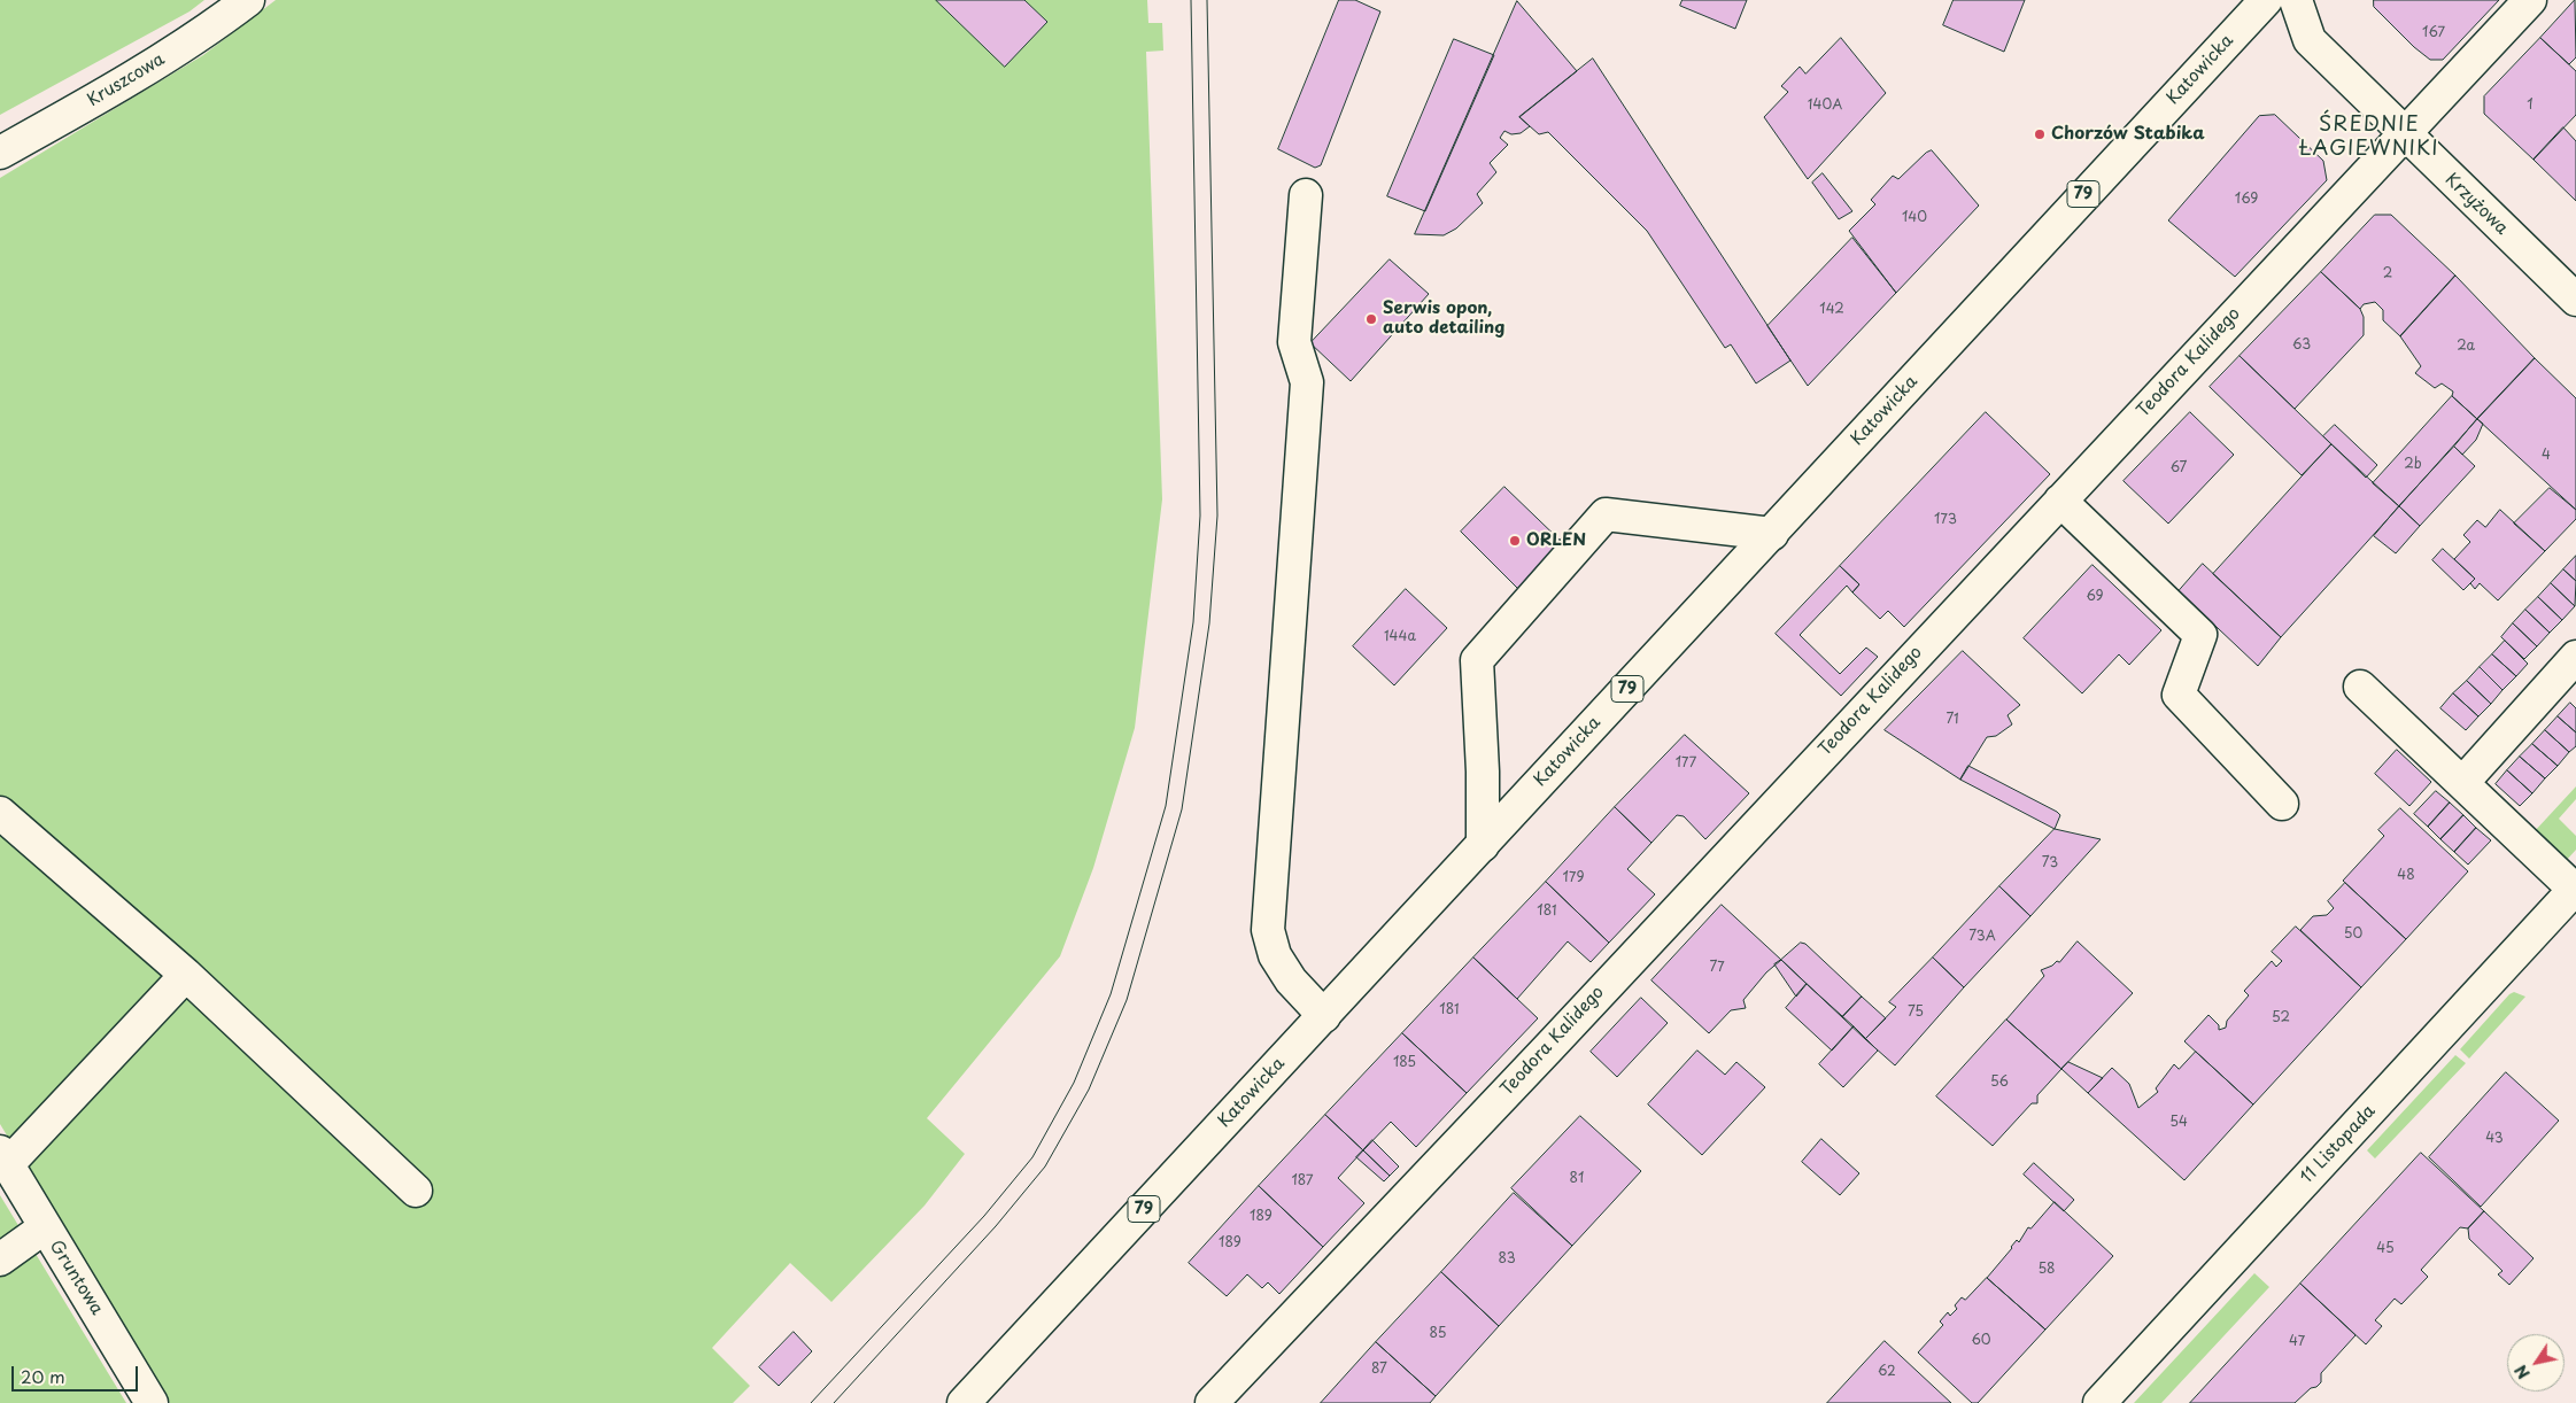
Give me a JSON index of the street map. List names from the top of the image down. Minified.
{"streets":{"street":["Katowicka","Kruszcowa","79","Krzyżowa","Teodora Kalidego","11 Listopada","Gruntowa"]},"crossings":[["Krzyżowa","Teodora Kalidego"]],"districts":["ŚREDNIE ŁAGIEWNIKI"],"places":["Chorzów Stabika","Serwis opon, auto detailing","ORLEN"],"house_numbers":["167","140A","1","169","140","2","142","63","2a","4","2b","67","173","69","144a","71","177","73","48","179","181","50","73A","77","181","75","52","185","56","54","43","81","187","189","189","45","83","58","85","60","47","87","62"],"scale_bar":"20 m","north":"bottom left"}
